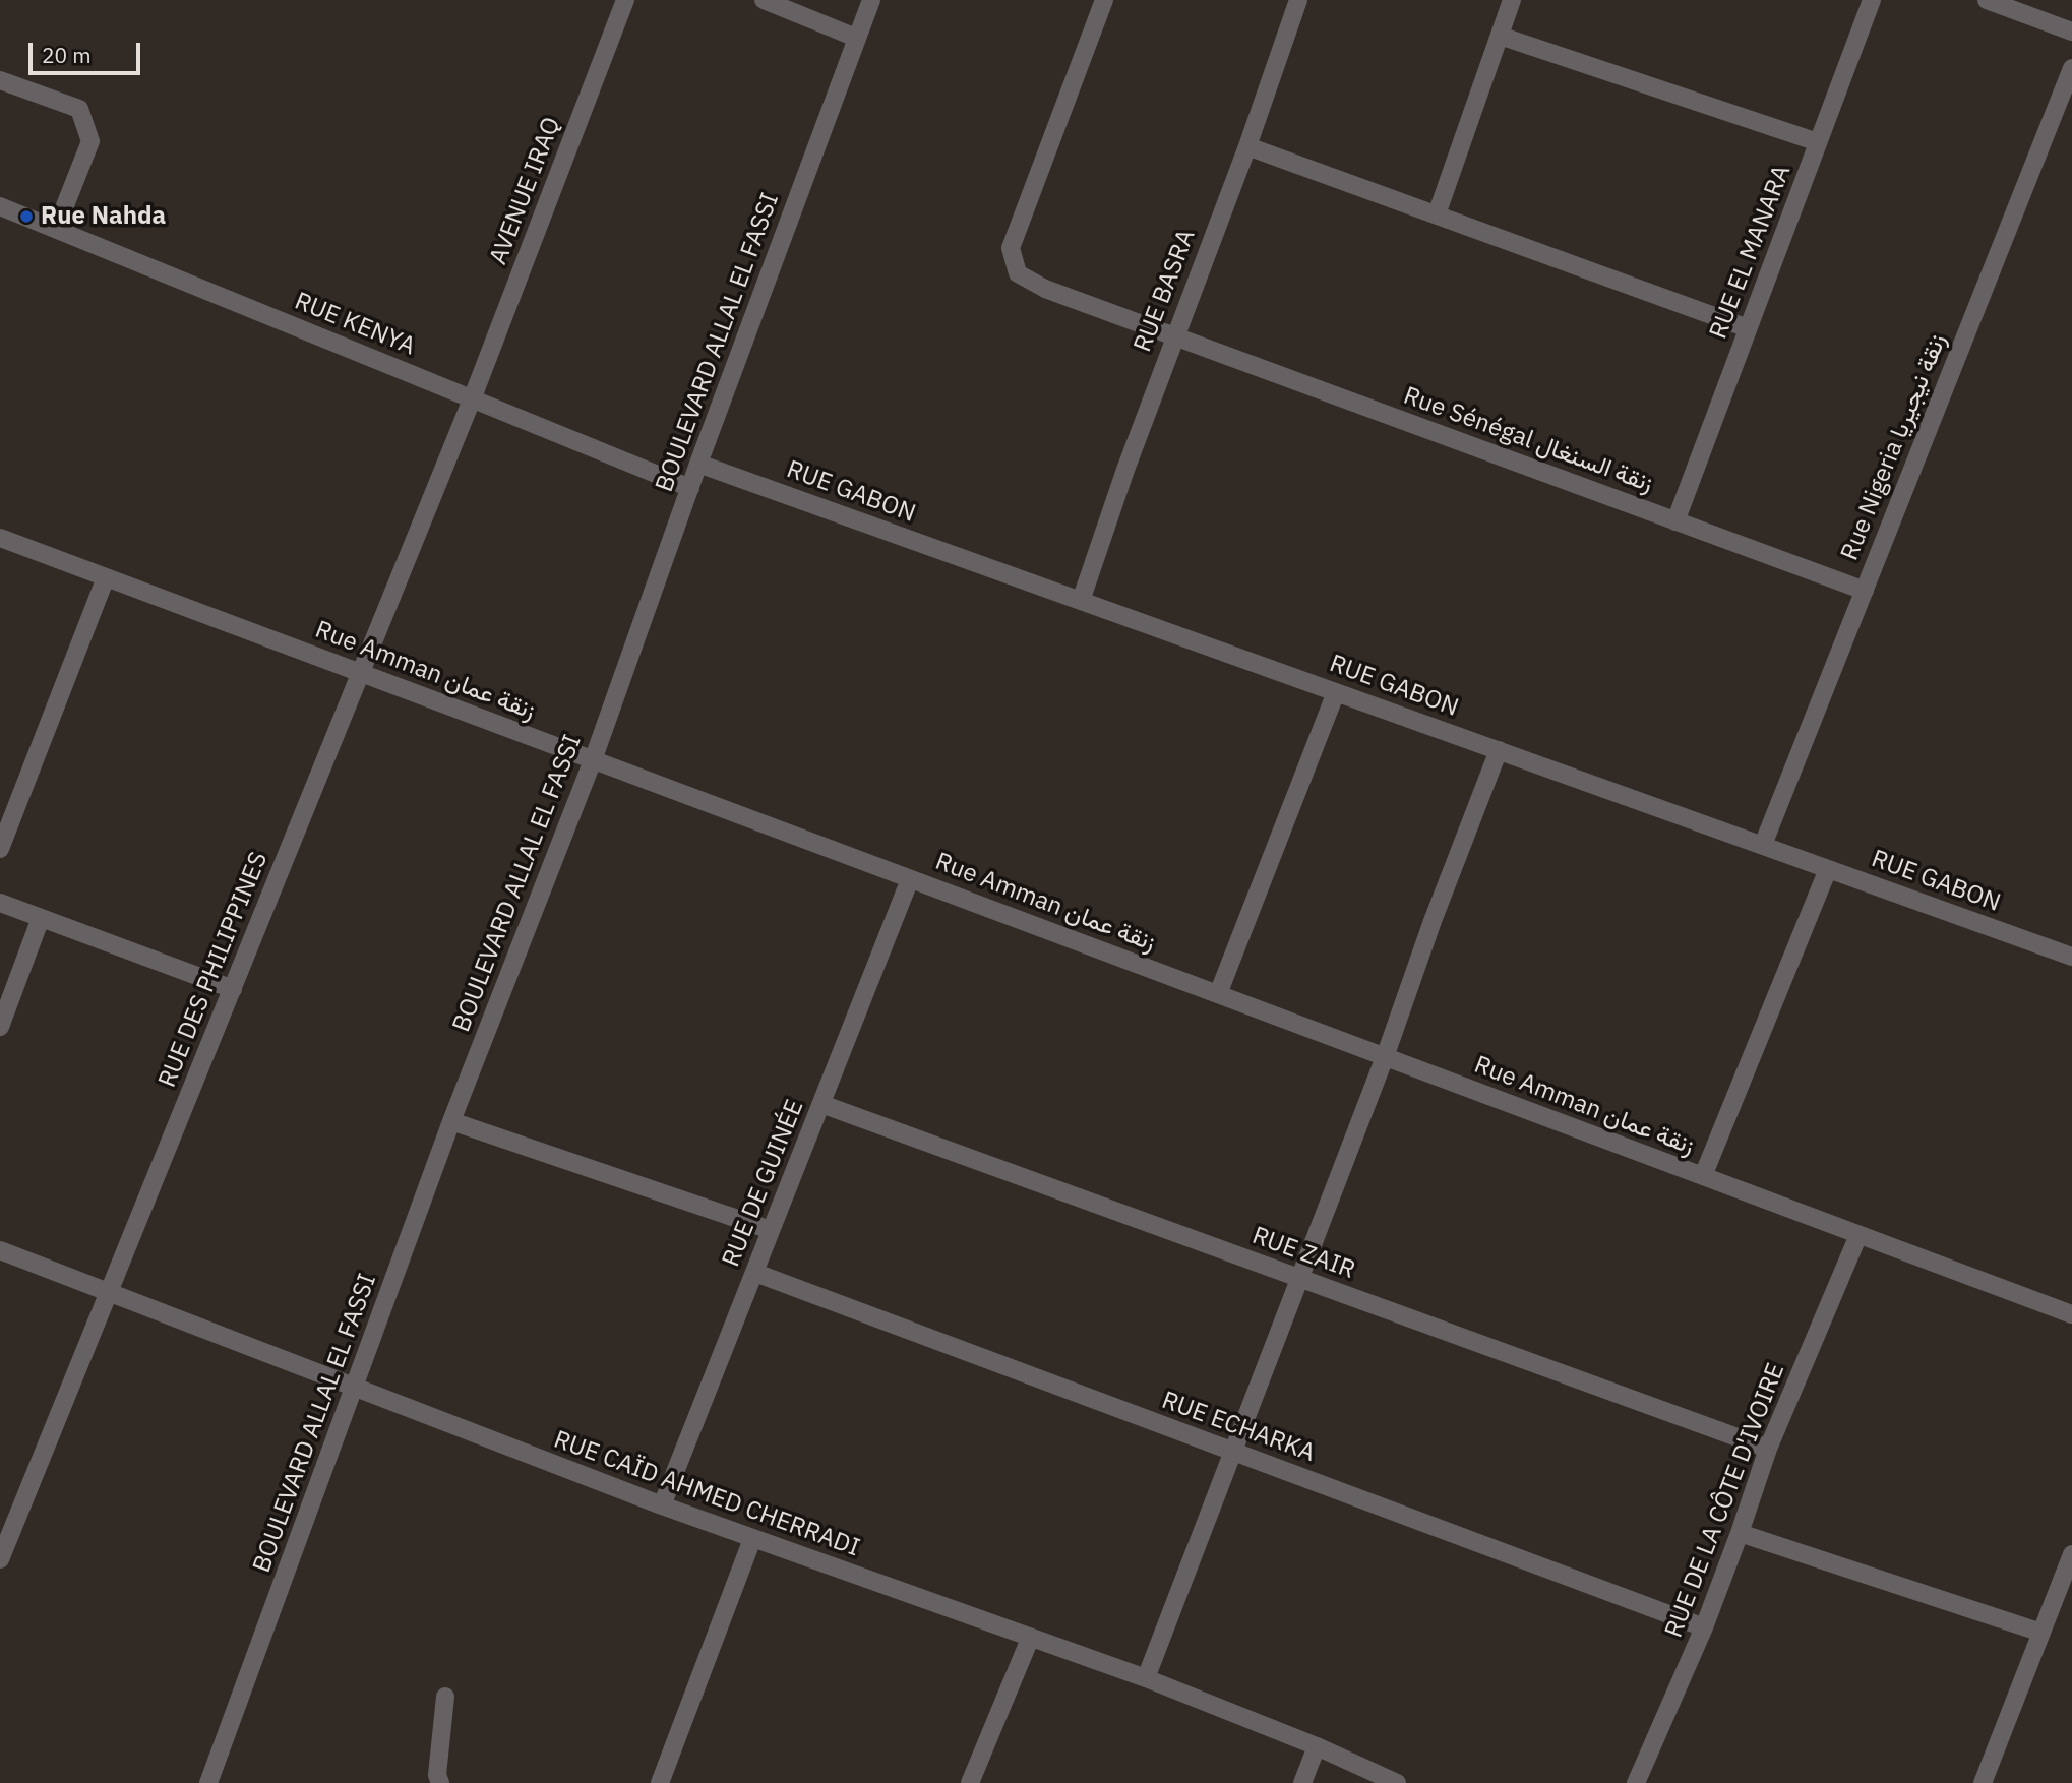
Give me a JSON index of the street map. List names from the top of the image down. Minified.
{"streets":{"street":["AVENUE IRAQ","RUE EL MANARA","RUE BASRA","RUE KENYA","BOULEVARD ALLAL EL FASSI","Rue Sénégal زنقة السنغال","Rue Nigeria زنقة نيجيريا","RUE GABON","Rue Amman زنقة عمان","RUE DES PHILIPPINES","RUE DE GUINÉE","RUE ZAIR","RUE ECHARKA","RUE CAÏD AHMED CHERRADI","RUE DE LA CÔTE D'IVOIRE"]},"crossings":[["AVENUE IRAQ","RUE KENYA"],["AVENUE IRAQ","RUE DES PHILIPPINES"],["RUE EL MANARA","Rue Sénégal زنقة السنغال"],["RUE BASRA","Rue Sénégal زنقة السنغال"],["RUE BASRA","RUE GABON"],["RUE KENYA","BOULEVARD ALLAL EL FASSI"],["RUE KENYA","RUE DES PHILIPPINES"],["BOULEVARD ALLAL EL FASSI","RUE GABON"],["BOULEVARD ALLAL EL FASSI","Rue Amman زنقة عمان"],["BOULEVARD ALLAL EL FASSI","RUE CAÏD AHMED CHERRADI"],["Rue Sénégal زنقة السنغال","Rue Nigeria زنقة نيجيريا"],["Rue Nigeria زنقة نيجيريا","RUE GABON"],["Rue Amman زنقة عمان","RUE DES PHILIPPINES"],["Rue Amman زنقة عمان","RUE DE GUINÉE"],["Rue Amman زنقة عمان","RUE DE LA CÔTE D'IVOIRE"],["RUE DES PHILIPPINES","RUE CAÏD AHMED CHERRADI"],["RUE DE GUINÉE","RUE ZAIR"],["RUE DE GUINÉE","RUE ECHARKA"],["RUE DE GUINÉE","RUE CAÏD AHMED CHERRADI"],["RUE ZAIR","RUE DE LA CÔTE D'IVOIRE"],["RUE ECHARKA","RUE DE LA CÔTE D'IVOIRE"]],"places":["Rue Nahda"],"scale_bar":"20 m"}
